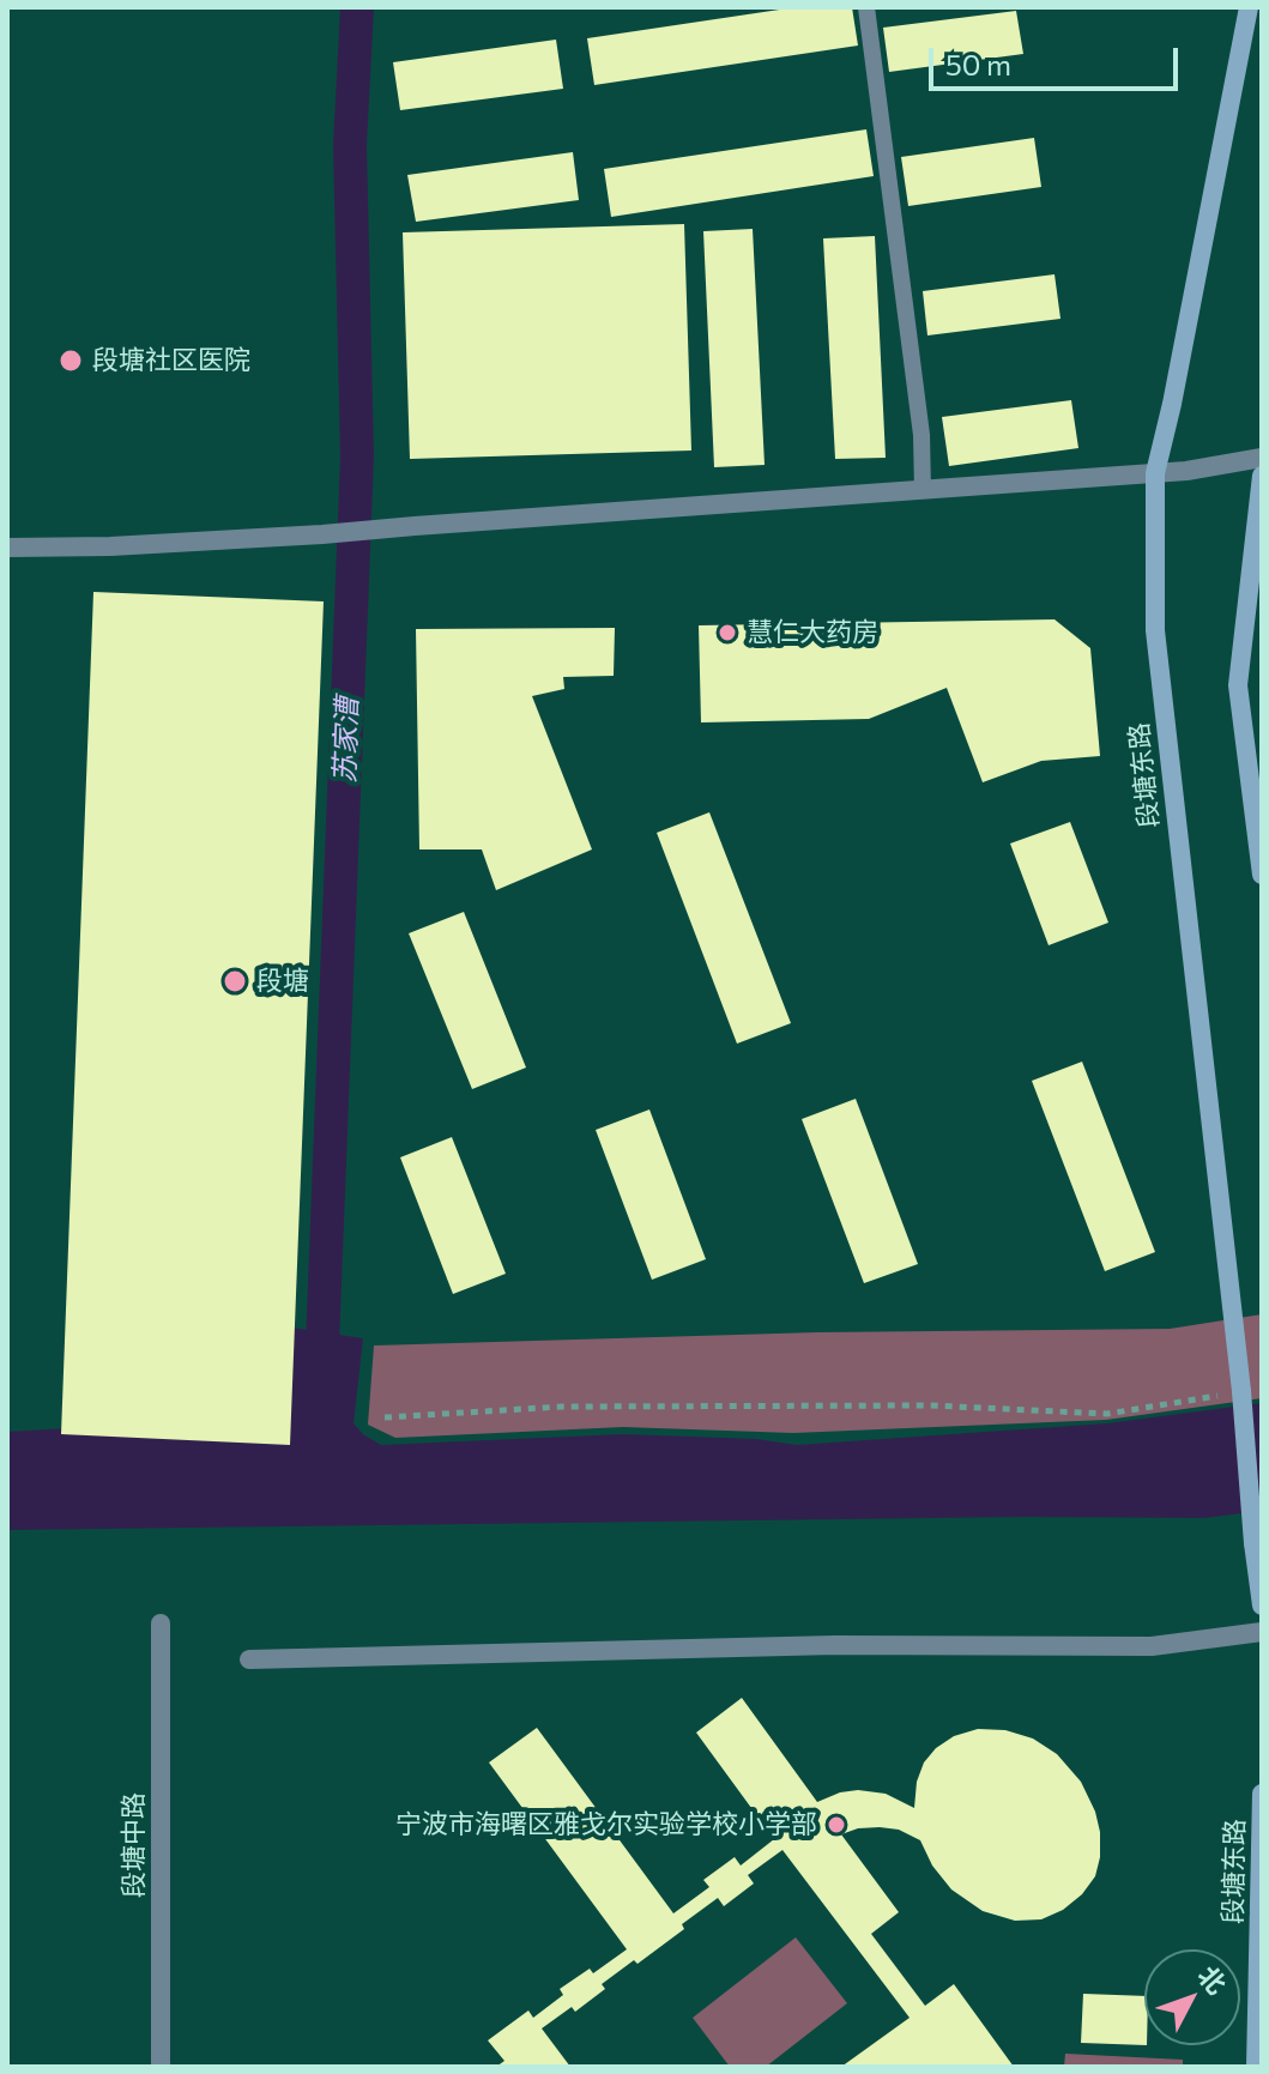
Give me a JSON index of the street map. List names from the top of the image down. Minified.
{"streets":{"main road":["段塘东路"],"street":["段塘中路"]},"water":["苏家漕"],"places":["段塘社区医院","慧仁大药房","段塘","宁波市海曙区雅戈尔实验学校小学部"],"scale_bar":"50 m","north":"top right"}
